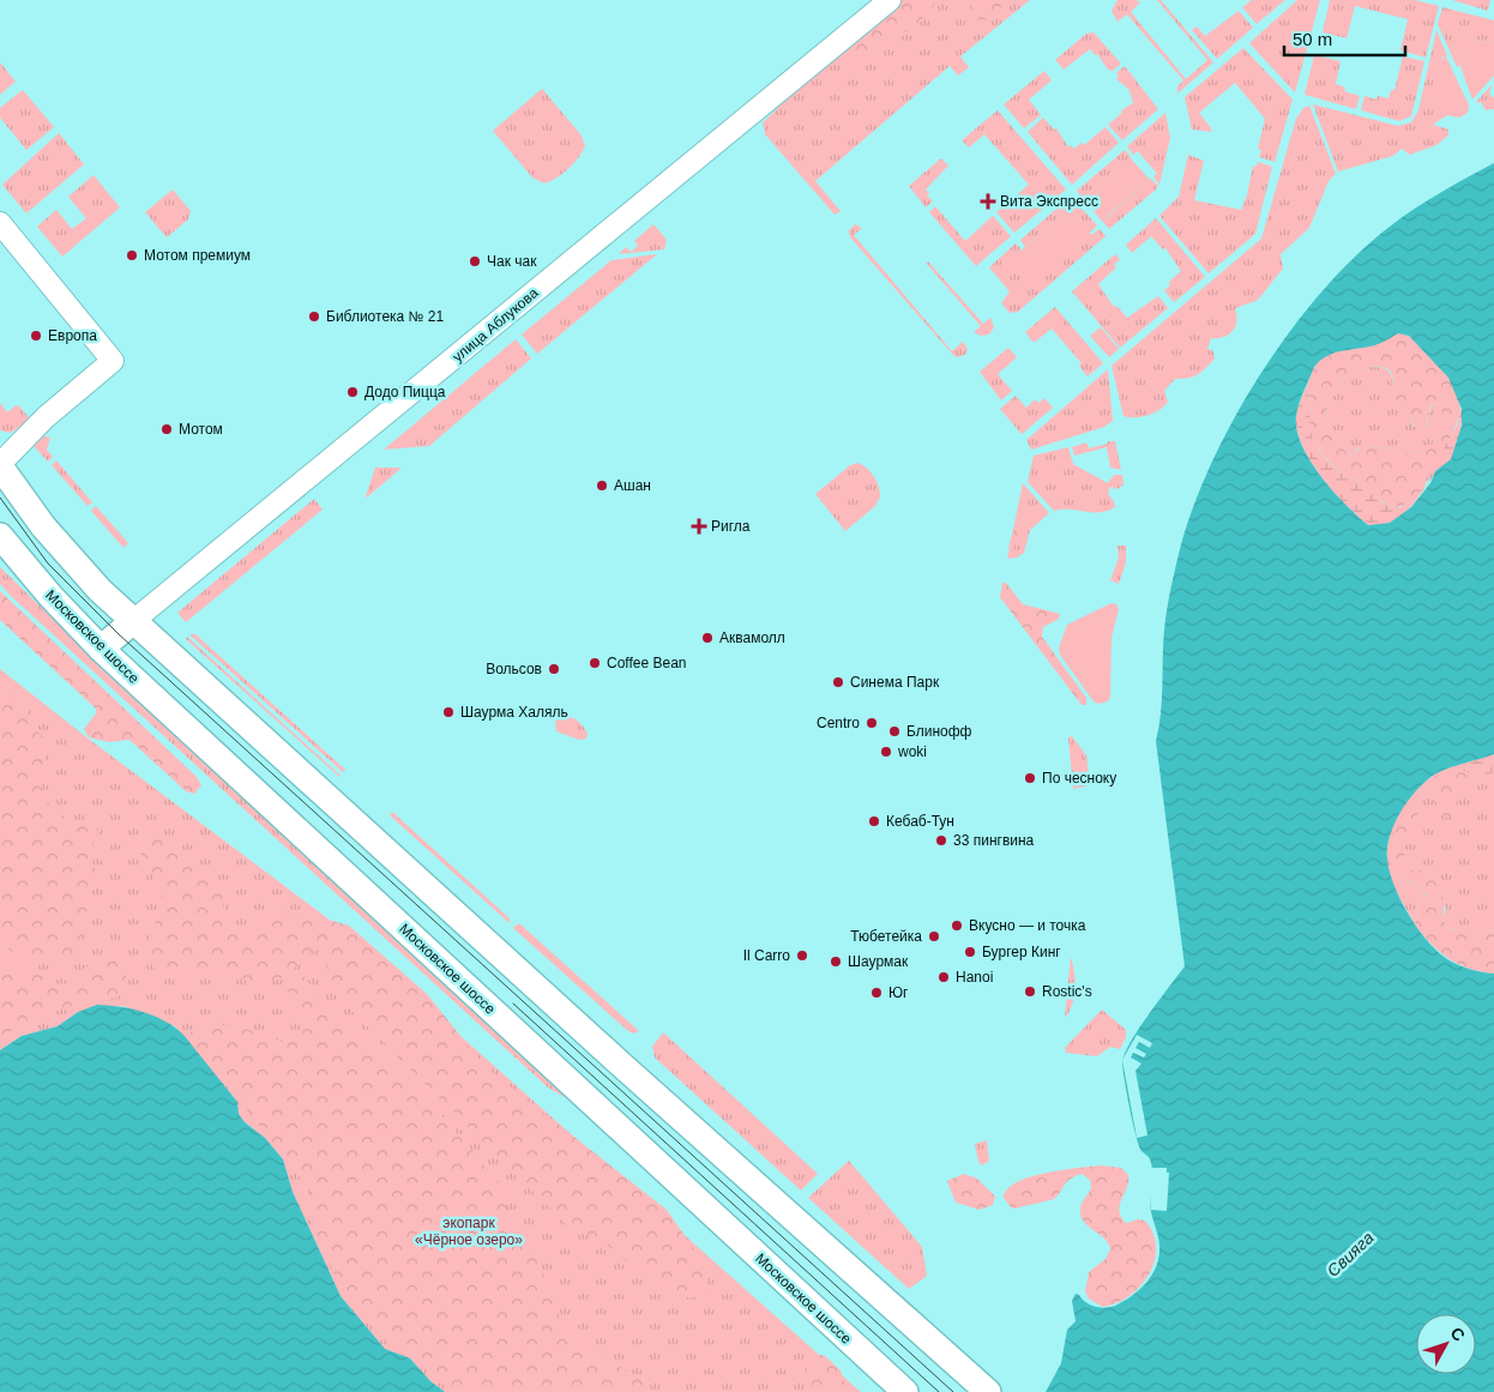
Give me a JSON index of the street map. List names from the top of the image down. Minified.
{"streets":{"main road":["улица Аблукова","Московское шоссе"]},"crossings":[["улица Аблукова","Московское шоссе"]],"water":["Свияга"],"parks":["экопарк «Чёрное озеро»"],"places":{"health":["Вита Экспресс","Ригла"],"other":["Мотом премиум","Чак чак","Библиотека № 21","Европа","Додо Пицца","Мотом","Ашан","Аквамолл","Coffee Bean","Вольсов","Синема Парк","Шаурма Халяль","Centro","Блинофф","woki","По чесноку","Кебаб-Тун","33 пингвина","Вкусно — и точка","Тюбетейка","Бургер Кинг","Il Carro","Шаурмак","Hanoi","Rostic's","Юг"]},"scale_bar":"50 m","north":"top right"}
